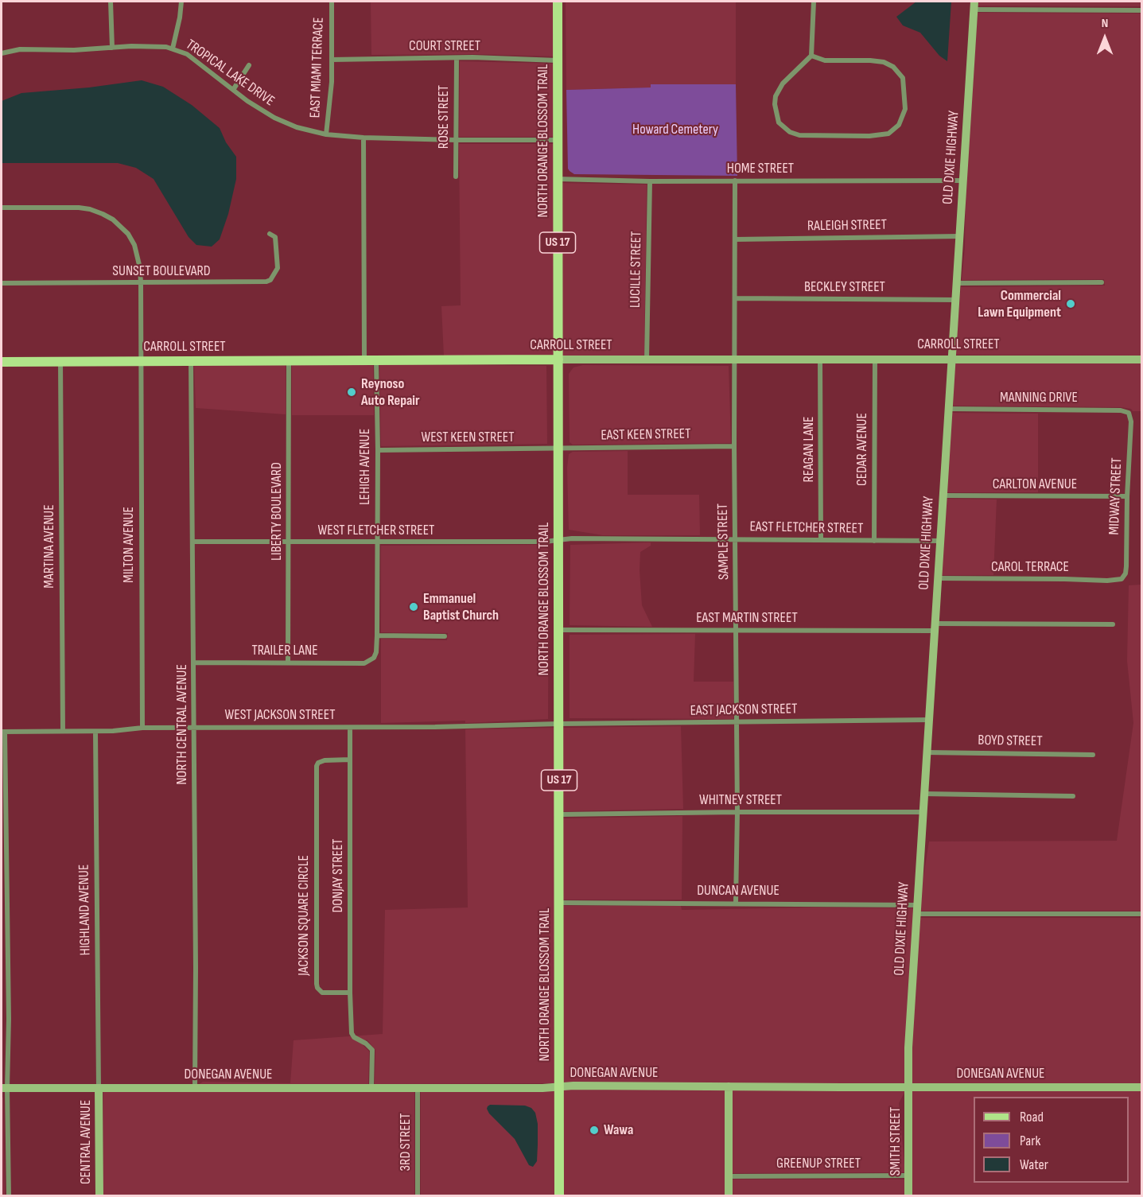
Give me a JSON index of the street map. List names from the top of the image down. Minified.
{"streets":{"main road":["NORTH ORANGE BLOSSOM TRAIL","US 17","CARROLL STREET"],"street":["COURT STREET","EAST MIAMI TERRACE","TROPICAL LAKE DRIVE","ROSE STREET","OLD DIXIE HIGHWAY","HOME STREET","RALEIGH STREET","LUCILLE STREET","SUNSET BOULEVARD","BECKLEY STREET","MANNING DRIVE","EAST KEEN STREET","WEST KEEN STREET","REAGAN LANE","CEDAR AVENUE","LEHIGH AVENUE","CARLTON AVENUE","MIDWAY STREET","LIBERTY BOULEVARD","EAST FLETCHER STREET","WEST FLETCHER STREET","SAMPLE STREET","MILTON AVENUE","MARTINA AVENUE","CAROL TERRACE","EAST MARTIN STREET","TRAILER LANE","EAST JACKSON STREET","WEST JACKSON STREET","NORTH CENTRAL AVENUE","BOYD STREET","WHITNEY STREET","DONJAY STREET","DUNCAN AVENUE","HIGHLAND AVENUE","JACKSON SQUARE CIRCLE","DONEGAN AVENUE","SMITH STREET","CENTRAL AVENUE","3RD STREET","GREENUP STREET"]},"crossings":[["COURT STREET","EAST MIAMI TERRACE"],["COURT STREET","ROSE STREET"],["COURT STREET","NORTH ORANGE BLOSSOM TRAIL"],["EAST MIAMI TERRACE","TROPICAL LAKE DRIVE"],["TROPICAL LAKE DRIVE","ROSE STREET"],["TROPICAL LAKE DRIVE","NORTH ORANGE BLOSSOM TRAIL"],["NORTH ORANGE BLOSSOM TRAIL","HOME STREET"],["NORTH ORANGE BLOSSOM TRAIL","CARROLL STREET"],["NORTH ORANGE BLOSSOM TRAIL","EAST KEEN STREET"],["NORTH ORANGE BLOSSOM TRAIL","WEST KEEN STREET"],["NORTH ORANGE BLOSSOM TRAIL","EAST FLETCHER STREET"],["NORTH ORANGE BLOSSOM TRAIL","WEST FLETCHER STREET"],["NORTH ORANGE BLOSSOM TRAIL","EAST MARTIN STREET"],["NORTH ORANGE BLOSSOM TRAIL","EAST JACKSON STREET"],["NORTH ORANGE BLOSSOM TRAIL","WEST JACKSON STREET"],["NORTH ORANGE BLOSSOM TRAIL","WHITNEY STREET"],["NORTH ORANGE BLOSSOM TRAIL","DUNCAN AVENUE"],["NORTH ORANGE BLOSSOM TRAIL","DONEGAN AVENUE"],["OLD DIXIE HIGHWAY","HOME STREET"],["OLD DIXIE HIGHWAY","RALEIGH STREET"],["OLD DIXIE HIGHWAY","BECKLEY STREET"],["OLD DIXIE HIGHWAY","CARROLL STREET"],["OLD DIXIE HIGHWAY","MANNING DRIVE"],["OLD DIXIE HIGHWAY","CARLTON AVENUE"],["OLD DIXIE HIGHWAY","EAST FLETCHER STREET"],["OLD DIXIE HIGHWAY","CAROL TERRACE"],["OLD DIXIE HIGHWAY","EAST MARTIN STREET"],["OLD DIXIE HIGHWAY","EAST JACKSON STREET"],["OLD DIXIE HIGHWAY","BOYD STREET"],["OLD DIXIE HIGHWAY","WHITNEY STREET"],["OLD DIXIE HIGHWAY","DUNCAN AVENUE"],["OLD DIXIE HIGHWAY","DONEGAN AVENUE"],["OLD DIXIE HIGHWAY","SMITH STREET"],["HOME STREET","LUCILLE STREET"],["HOME STREET","SAMPLE STREET"],["RALEIGH STREET","SAMPLE STREET"],["LUCILLE STREET","CARROLL STREET"],["BECKLEY STREET","SAMPLE STREET"],["CARROLL STREET","REAGAN LANE"],["CARROLL STREET","CEDAR AVENUE"],["CARROLL STREET","LEHIGH AVENUE"],["CARROLL STREET","LIBERTY BOULEVARD"],["CARROLL STREET","SAMPLE STREET"],["CARROLL STREET","MILTON AVENUE"],["CARROLL STREET","MARTINA AVENUE"],["CARROLL STREET","NORTH CENTRAL AVENUE"],["MANNING DRIVE","MIDWAY STREET"],["EAST KEEN STREET","WEST KEEN STREET"],["EAST KEEN STREET","SAMPLE STREET"],["WEST KEEN STREET","LEHIGH AVENUE"],["REAGAN LANE","EAST FLETCHER STREET"],["CEDAR AVENUE","EAST FLETCHER STREET"],["LEHIGH AVENUE","WEST FLETCHER STREET"],["LEHIGH AVENUE","TRAILER LANE"],["CARLTON AVENUE","MIDWAY STREET"],["MIDWAY STREET","CAROL TERRACE"],["LIBERTY BOULEVARD","WEST FLETCHER STREET"],["LIBERTY BOULEVARD","TRAILER LANE"],["EAST FLETCHER STREET","WEST FLETCHER STREET"],["EAST FLETCHER STREET","SAMPLE STREET"],["WEST FLETCHER STREET","NORTH CENTRAL AVENUE"],["SAMPLE STREET","EAST MARTIN STREET"],["SAMPLE STREET","EAST JACKSON STREET"],["SAMPLE STREET","WHITNEY STREET"],["SAMPLE STREET","DUNCAN AVENUE"],["MILTON AVENUE","WEST JACKSON STREET"],["MARTINA AVENUE","WEST JACKSON STREET"],["TRAILER LANE","NORTH CENTRAL AVENUE"],["EAST JACKSON STREET","WEST JACKSON STREET"],["WEST JACKSON STREET","NORTH CENTRAL AVENUE"],["WEST JACKSON STREET","DONJAY STREET"],["WEST JACKSON STREET","HIGHLAND AVENUE"],["NORTH CENTRAL AVENUE","DONEGAN AVENUE"],["DONJAY STREET","JACKSON SQUARE CIRCLE"],["HIGHLAND AVENUE","DONEGAN AVENUE"],["HIGHLAND AVENUE","CENTRAL AVENUE"],["DONEGAN AVENUE","SMITH STREET"],["DONEGAN AVENUE","CENTRAL AVENUE"],["DONEGAN AVENUE","3RD STREET"],["SMITH STREET","GREENUP STREET"]],"parks":["Howard Cemetery"],"places":["Commercial Lawn Equipment","Reynoso Auto Repair","Emmanuel Baptist Church","Wawa"],"legend":["Road","Park","Water"],"north":"top"}
